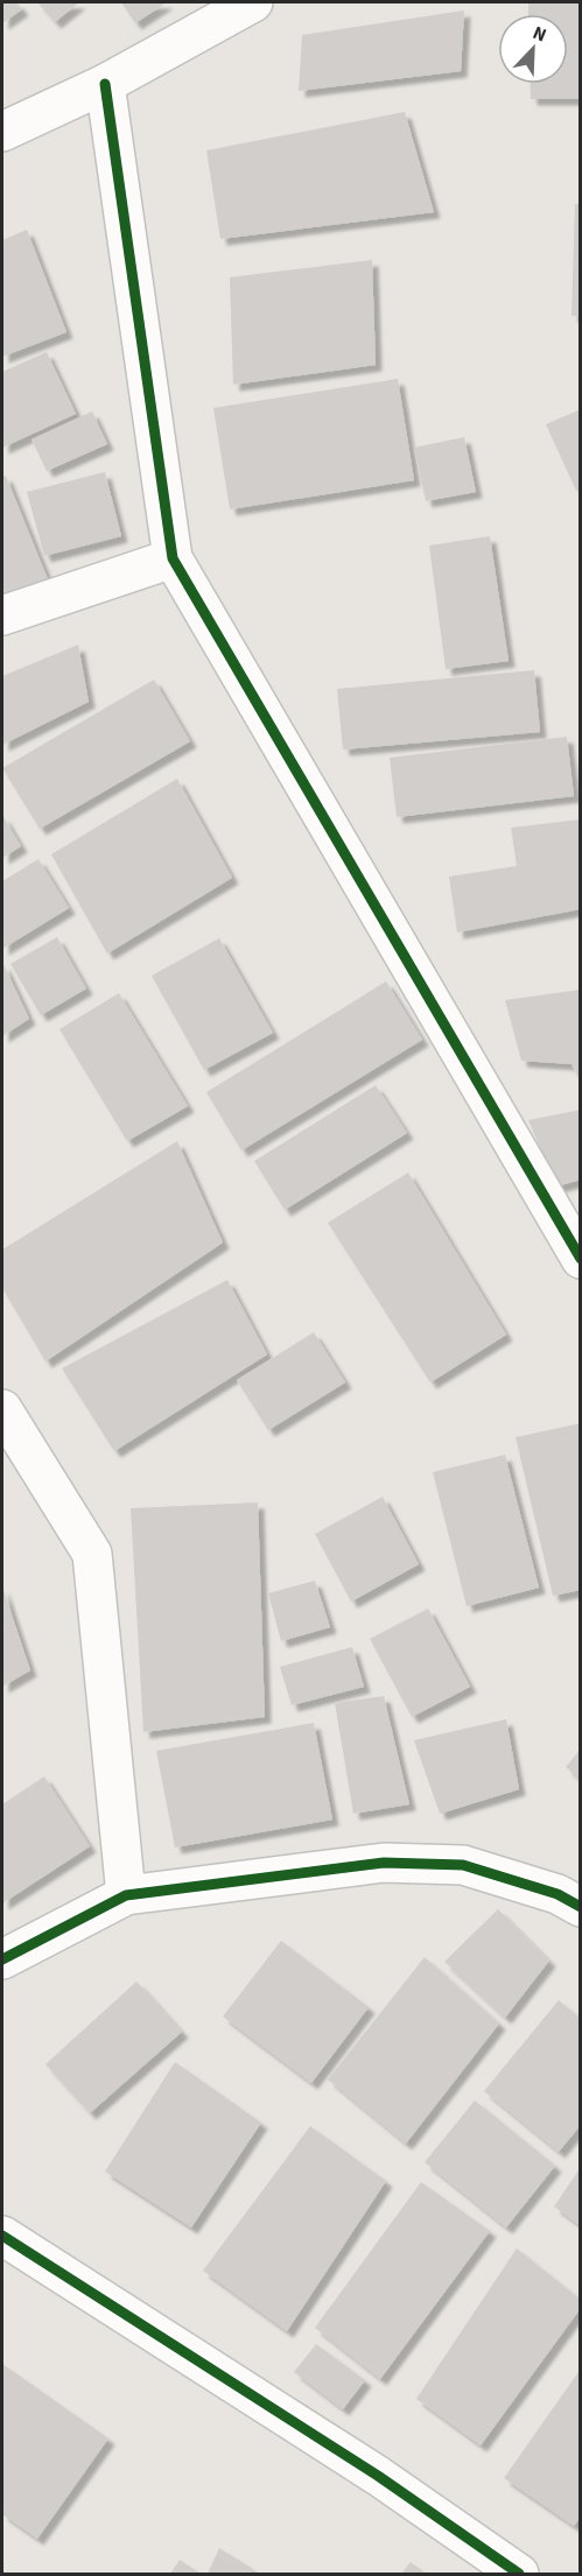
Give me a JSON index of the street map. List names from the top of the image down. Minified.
{"north":"top right"}
